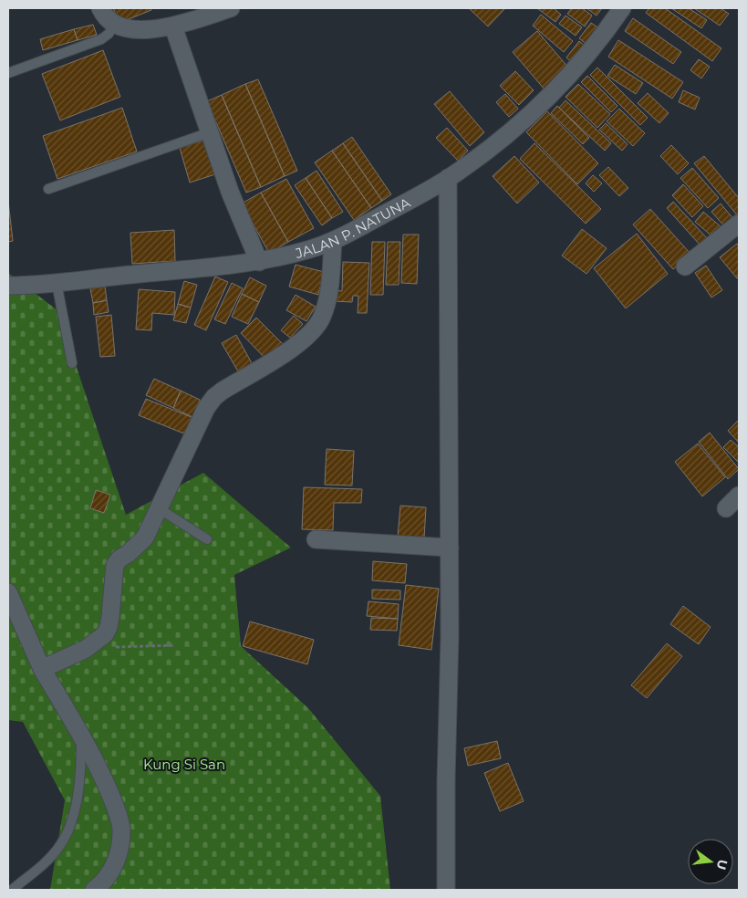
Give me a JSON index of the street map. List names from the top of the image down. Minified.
{"streets":{"street":["JALAN P. NATUNA"]},"parks":["Kung Si San"],"north":"right"}
